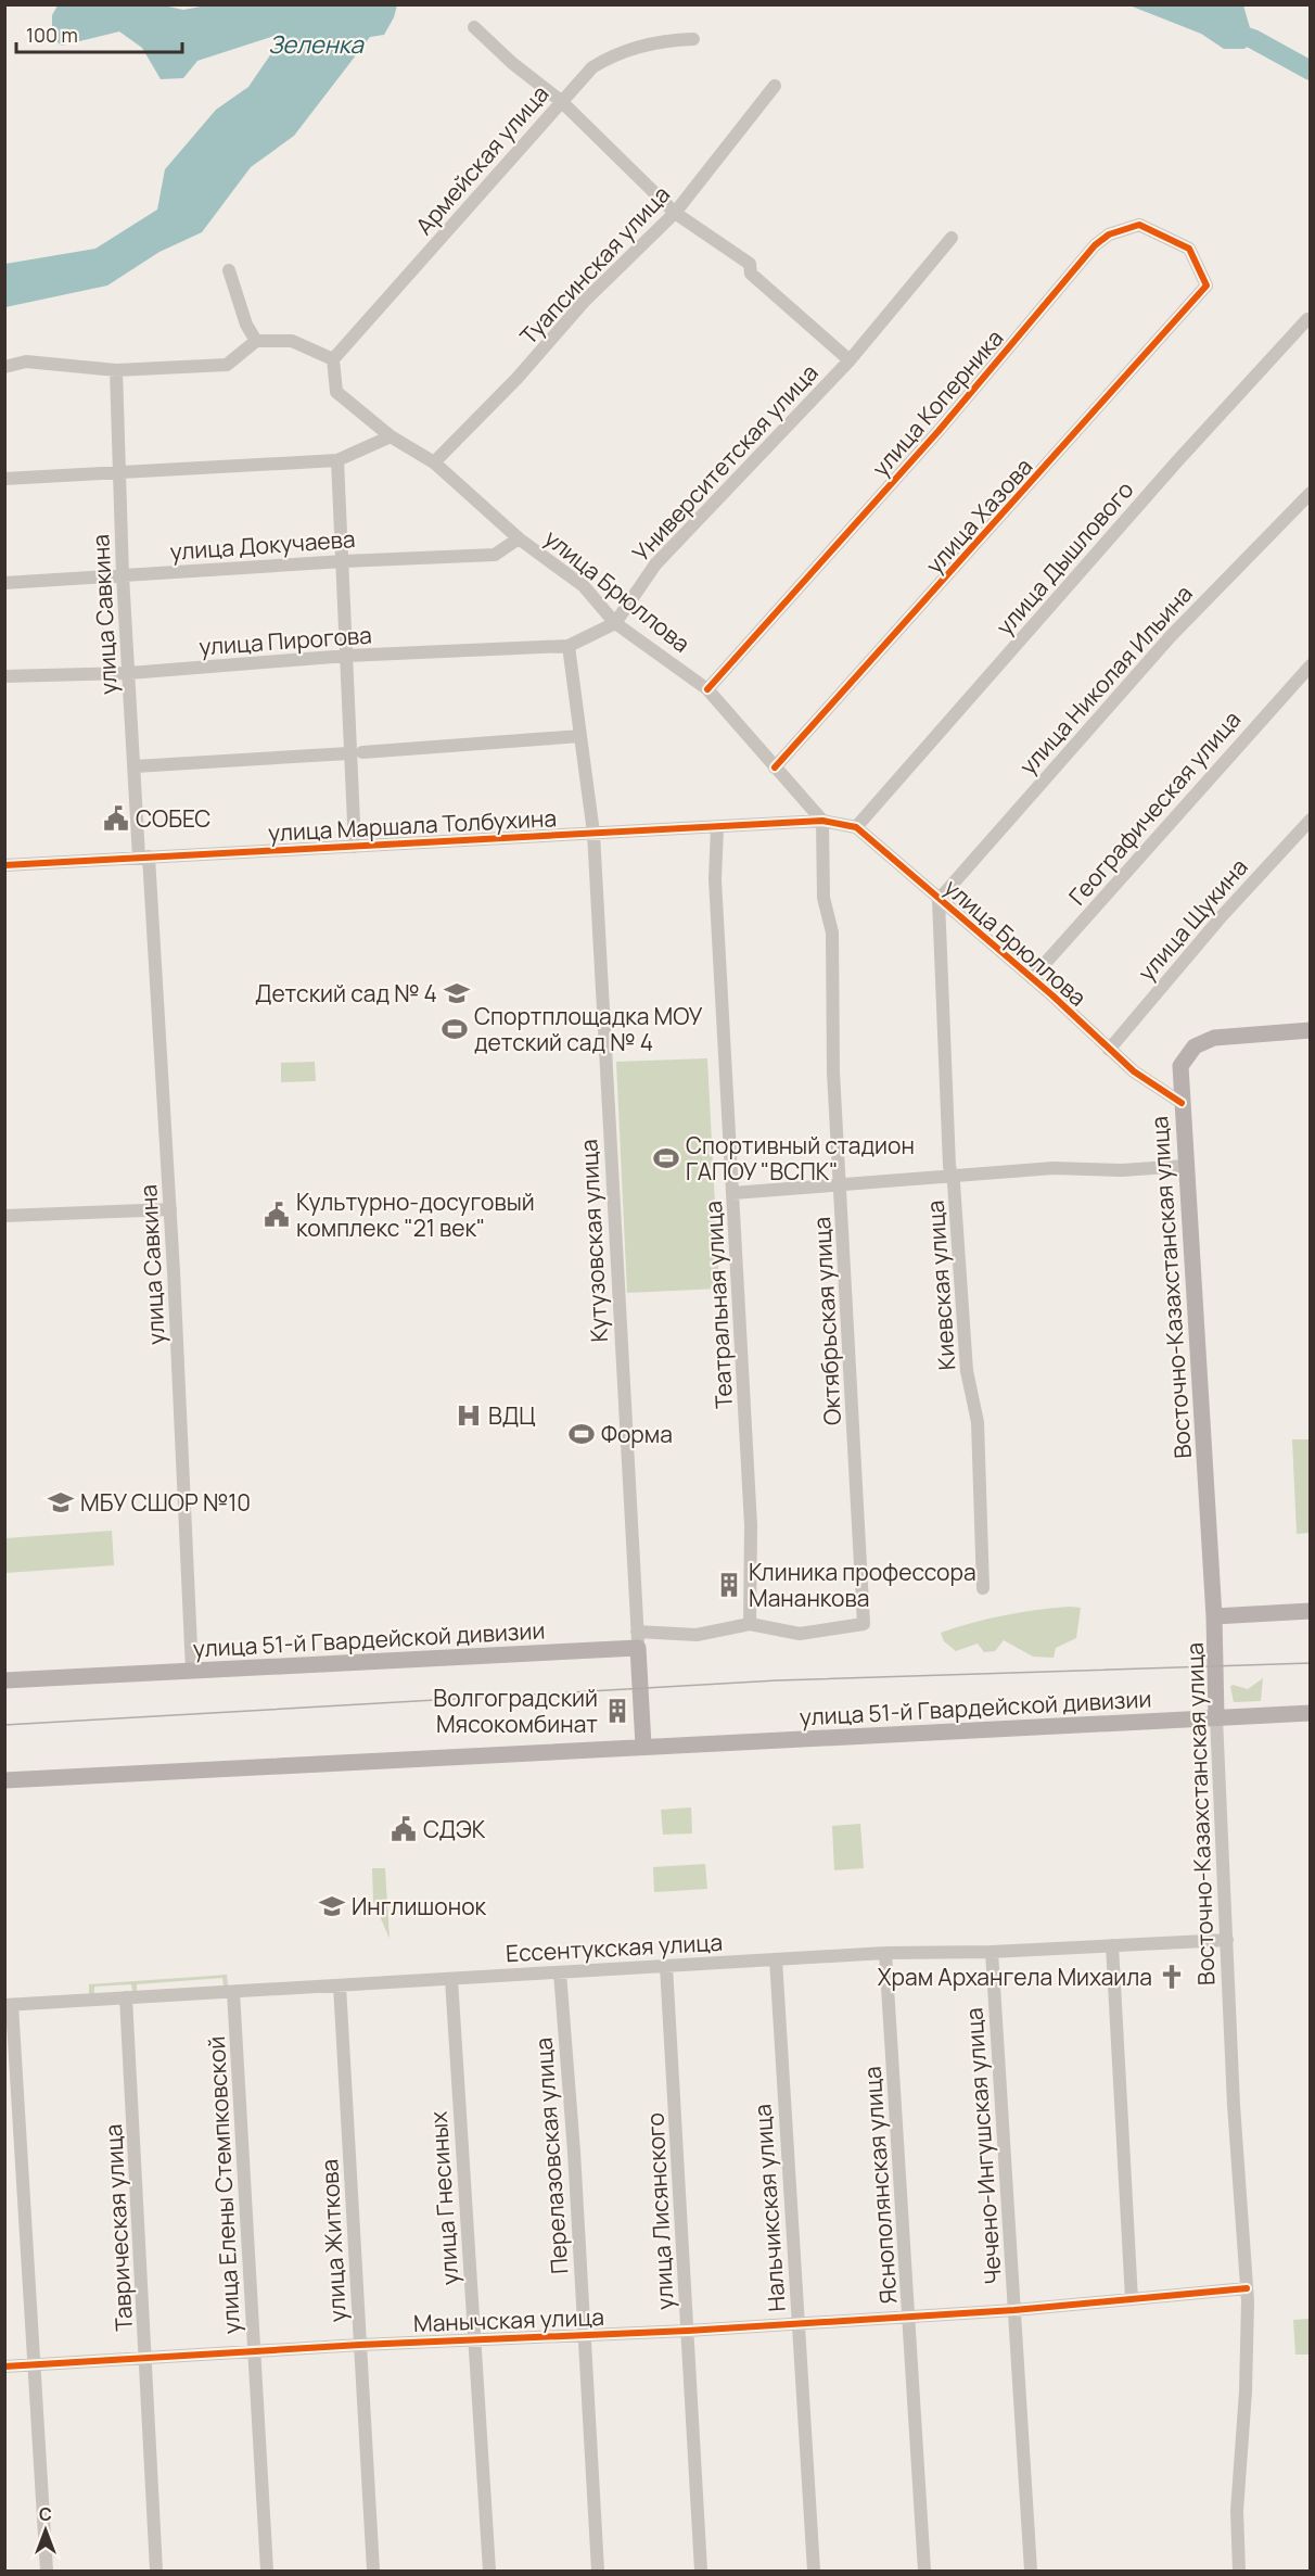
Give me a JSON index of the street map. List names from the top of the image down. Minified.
{"streets":{"main road":["Восточно-Казахстанская улица","улица 51-й Гвардейской дивизии"],"street":["Армейская улица","Туапсинская улица","улица Коперника","Университетская улица","улица Хазова","улица Докучаева","улица Дышлового","улица Брюллова","улица Савкина","улица Пирогова","улица Николая Ильина","Географическая улица","улица Маршала Толбухина","улица Щукина","Кутузовская улица","Киевская улица","Театральная улица","Октябрьская улица","Ессентукская улица","Чечено-Ингушская улица","Перелазовская улица","улица Елены Стемпковской","Яснополянская улица","улица Гнесиных","Нальчикская улица","улица Лисянского","Таврическая улица","улица Житкова","Манычская улица"]},"crossings":[["Армейская улица","улица Брюллова"],["Туапсинская улица","улица Брюллова"],["улица Коперника","улица Хазова"],["улица Коперника","улица Брюллова"],["Университетская улица","улица Брюллова"],["Университетская улица","улица Пирогова"],["улица Хазова","улица Брюллова"],["улица Докучаева","улица Брюллова"],["улица Докучаева","улица Савкина"],["улица Дышлового","улица Брюллова"],["улица Брюллова","улица Николая Ильина"],["улица Брюллова","Географическая улица"],["улица Брюллова","улица Маршала Толбухина"],["улица Брюллова","улица Щукина"],["улица Брюллова","Киевская улица"],["улица Брюллова","Восточно-Казахстанская улица"],["улица Брюллова","Октябрьская улица"],["улица Савкина","улица Пирогова"],["улица Савкина","улица Маршала Толбухина"],["улица Савкина","улица 51-й Гвардейской дивизии"],["улица Николая Ильина","Киевская улица"],["улица Маршала Толбухина","Кутузовская улица"],["улица Маршала Толбухина","Театральная улица"],["улица Маршала Толбухина","Октябрьская улица"],["Кутузовская улица","улица 51-й Гвардейской дивизии"],["Восточно-Казахстанская улица","улица 51-й Гвардейской дивизии"],["Восточно-Казахстанская улица","Ессентукская улица"],["Театральная улица","Октябрьская улица"],["Ессентукская улица","Чечено-Ингушская улица"],["Ессентукская улица","Перелазовская улица"],["Ессентукская улица","улица Елены Стемпковской"],["Ессентукская улица","Яснополянская улица"],["Ессентукская улица","улица Гнесиных"],["Ессентукская улица","Нальчикская улица"],["Ессентукская улица","улица Лисянского"],["Ессентукская улица","Таврическая улица"],["Ессентукская улица","улица Житкова"],["Чечено-Ингушская улица","Манычская улица"],["Перелазовская улица","Манычская улица"],["улица Елены Стемпковской","Манычская улица"],["Яснополянская улица","Манычская улица"],["улица Гнесиных","Манычская улица"],["Нальчикская улица","Манычская улица"],["улица Лисянского","Манычская улица"],["Таврическая улица","Манычская улица"],["улица Житкова","Манычская улица"]],"water":["Зеленка"],"places":{"public building":["СОБЕС","Культурно-досуговый комплекс \"21 век\"","СДЭК"],"school or university":["Детский сад № 4","МБУ СШОР №10","Инглишонок"],"sports":["Спортплощадка МОУ детский сад № 4","Спортивный стадион ГАПОУ \"ВСПК\"","Форма"],"hospital":["ВДЦ"],"building":["Клиника профессора Мананкова","Волгоградский Мясокомбинат"],"church":["Храм Архангела Михаила"]},"scale_bar":"100 m","north":"top"}
